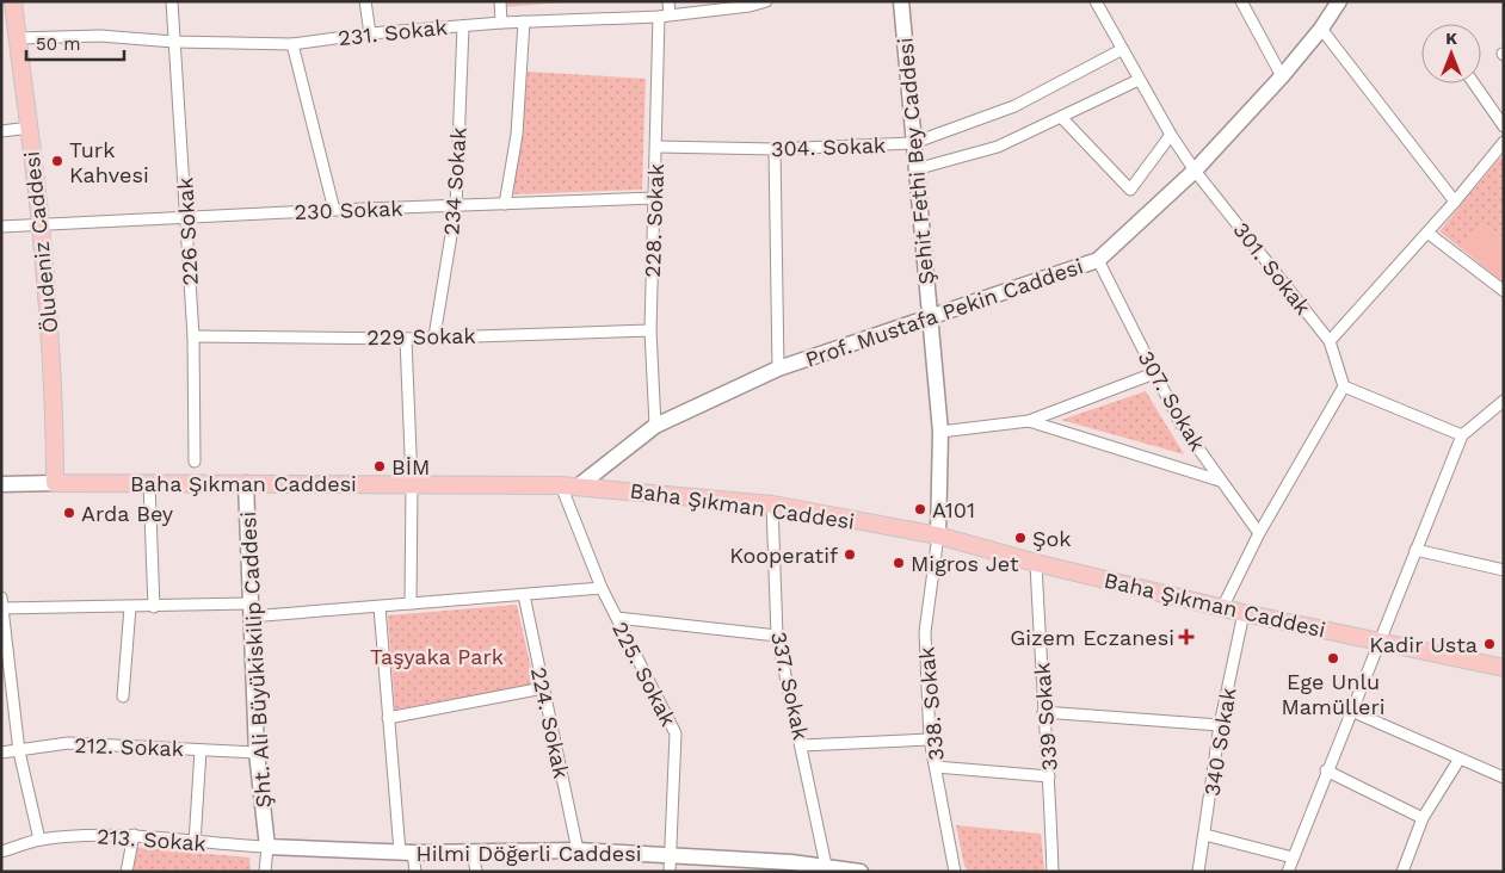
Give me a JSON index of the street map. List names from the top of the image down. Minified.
{"streets":{"main road":["Öludeniz Caddesi","Baha Şıkman Caddesi"],"street":["231. Sokak","304. Sokak","Şehit Fethi Bey Caddesi","234 Sokak","230 Sokak","228. Sokak","226 Sokak","301. Sokak","Prof. Mustafa Pekin Caddesi","229 Sokak","307. Sokak","Şht. Ali Büyükiskilip Caddesi","225. Sokak","337. Sokak","338. Sokak","339 Sokak","224. Sokak","340 Sokak","212. Sokak","213. Sokak","Hilmi Döğerli Caddesi"]},"crossings":[["231. Sokak","234 Sokak"],["231. Sokak","228. Sokak"],["231. Sokak","226 Sokak"],["231. Sokak","Öludeniz Caddesi"],["304. Sokak","Şehit Fethi Bey Caddesi"],["304. Sokak","228. Sokak"],["304. Sokak","301. Sokak"],["Şehit Fethi Bey Caddesi","Prof. Mustafa Pekin Caddesi"],["Şehit Fethi Bey Caddesi","Baha Şıkman Caddesi"],["Şehit Fethi Bey Caddesi","338. Sokak"],["234 Sokak","230 Sokak"],["234 Sokak","229 Sokak"],["230 Sokak","228. Sokak"],["230 Sokak","226 Sokak"],["230 Sokak","Öludeniz Caddesi"],["228. Sokak","Prof. Mustafa Pekin Caddesi"],["228. Sokak","229 Sokak"],["226 Sokak","229 Sokak"],["Öludeniz Caddesi","Baha Şıkman Caddesi"],["301. Sokak","Prof. Mustafa Pekin Caddesi"],["Prof. Mustafa Pekin Caddesi","307. Sokak"],["Prof. Mustafa Pekin Caddesi","Baha Şıkman Caddesi"],["Prof. Mustafa Pekin Caddesi","225. Sokak"],["Baha Şıkman Caddesi","Şht. Ali Büyükiskilip Caddesi"],["Baha Şıkman Caddesi","225. Sokak"],["Baha Şıkman Caddesi","337. Sokak"],["Baha Şıkman Caddesi","338. Sokak"],["Baha Şıkman Caddesi","339 Sokak"],["Baha Şıkman Caddesi","340 Sokak"],["Şht. Ali Büyükiskilip Caddesi","212. Sokak"],["Şht. Ali Büyükiskilip Caddesi","213. Sokak"],["Şht. Ali Büyükiskilip Caddesi","Hilmi Döğerli Caddesi"],["225. Sokak","Hilmi Döğerli Caddesi"],["337. Sokak","Hilmi Döğerli Caddesi"],["224. Sokak","Hilmi Döğerli Caddesi"],["213. Sokak","Hilmi Döğerli Caddesi"]],"parks":["Taşyaka Park"],"places":{"other":["Turk Kahvesi","BİM","A101","Arda Bey","Şok","Kooperatif","Migros Jet","Kadir Usta","Ege Unlu Mamülleri"],"health":["Gizem Eczanesi"]},"scale_bar":"50 m","north":"top"}
